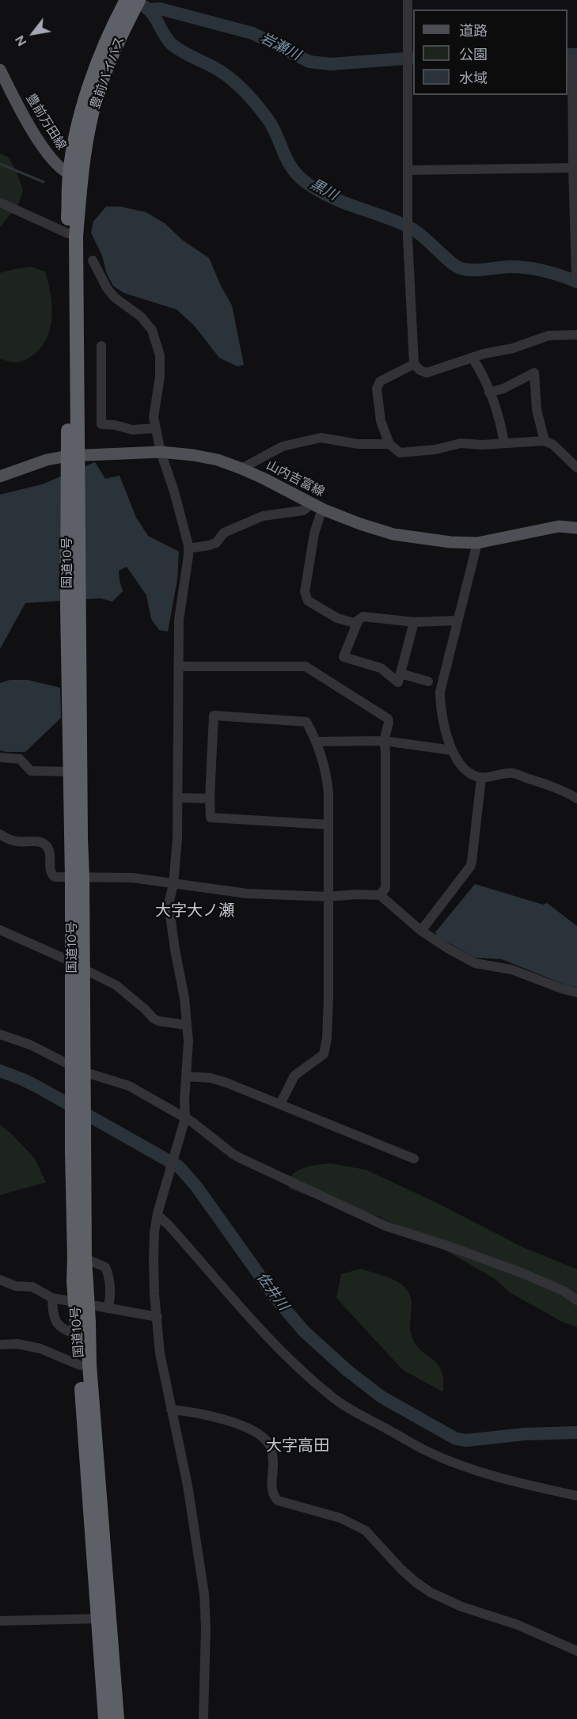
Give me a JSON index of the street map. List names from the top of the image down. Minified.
{"streets":{"highway":["豊前バイパス","国道10号"],"main road":["豊前万田線","山内吉富線"]},"crossings":[["豊前バイパス","豊前万田線"],["豊前バイパス","国道10号"],["豊前万田線","国道10号"],["山内吉富線","国道10号"]],"districts":["大字大ノ瀬","大字高田"],"water":["岩瀬川","黒川","佐井川"],"legend":["道路","公園","水域"],"north":"bottom left"}
